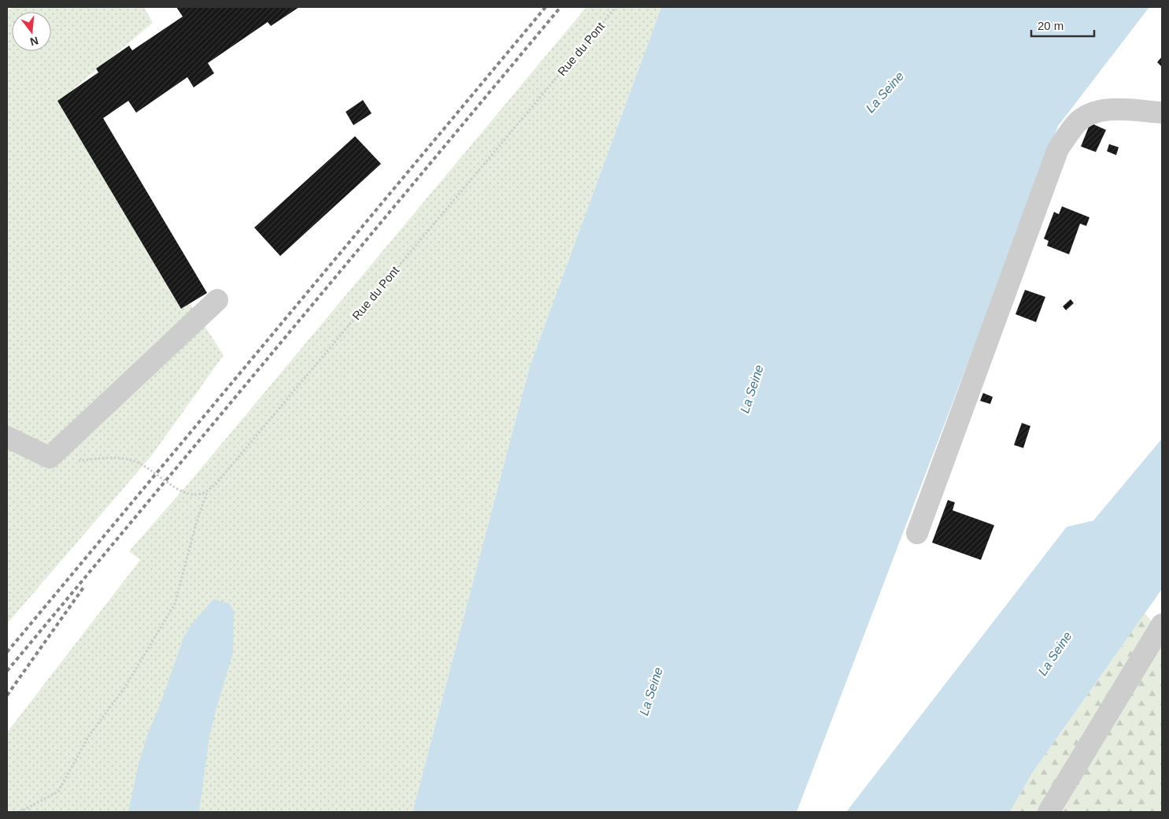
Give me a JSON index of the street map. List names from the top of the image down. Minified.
{"streets":{"path":["Rue du Pont"]},"water":["La Seine"],"scale_bar":"20 m","north":"bottom"}
